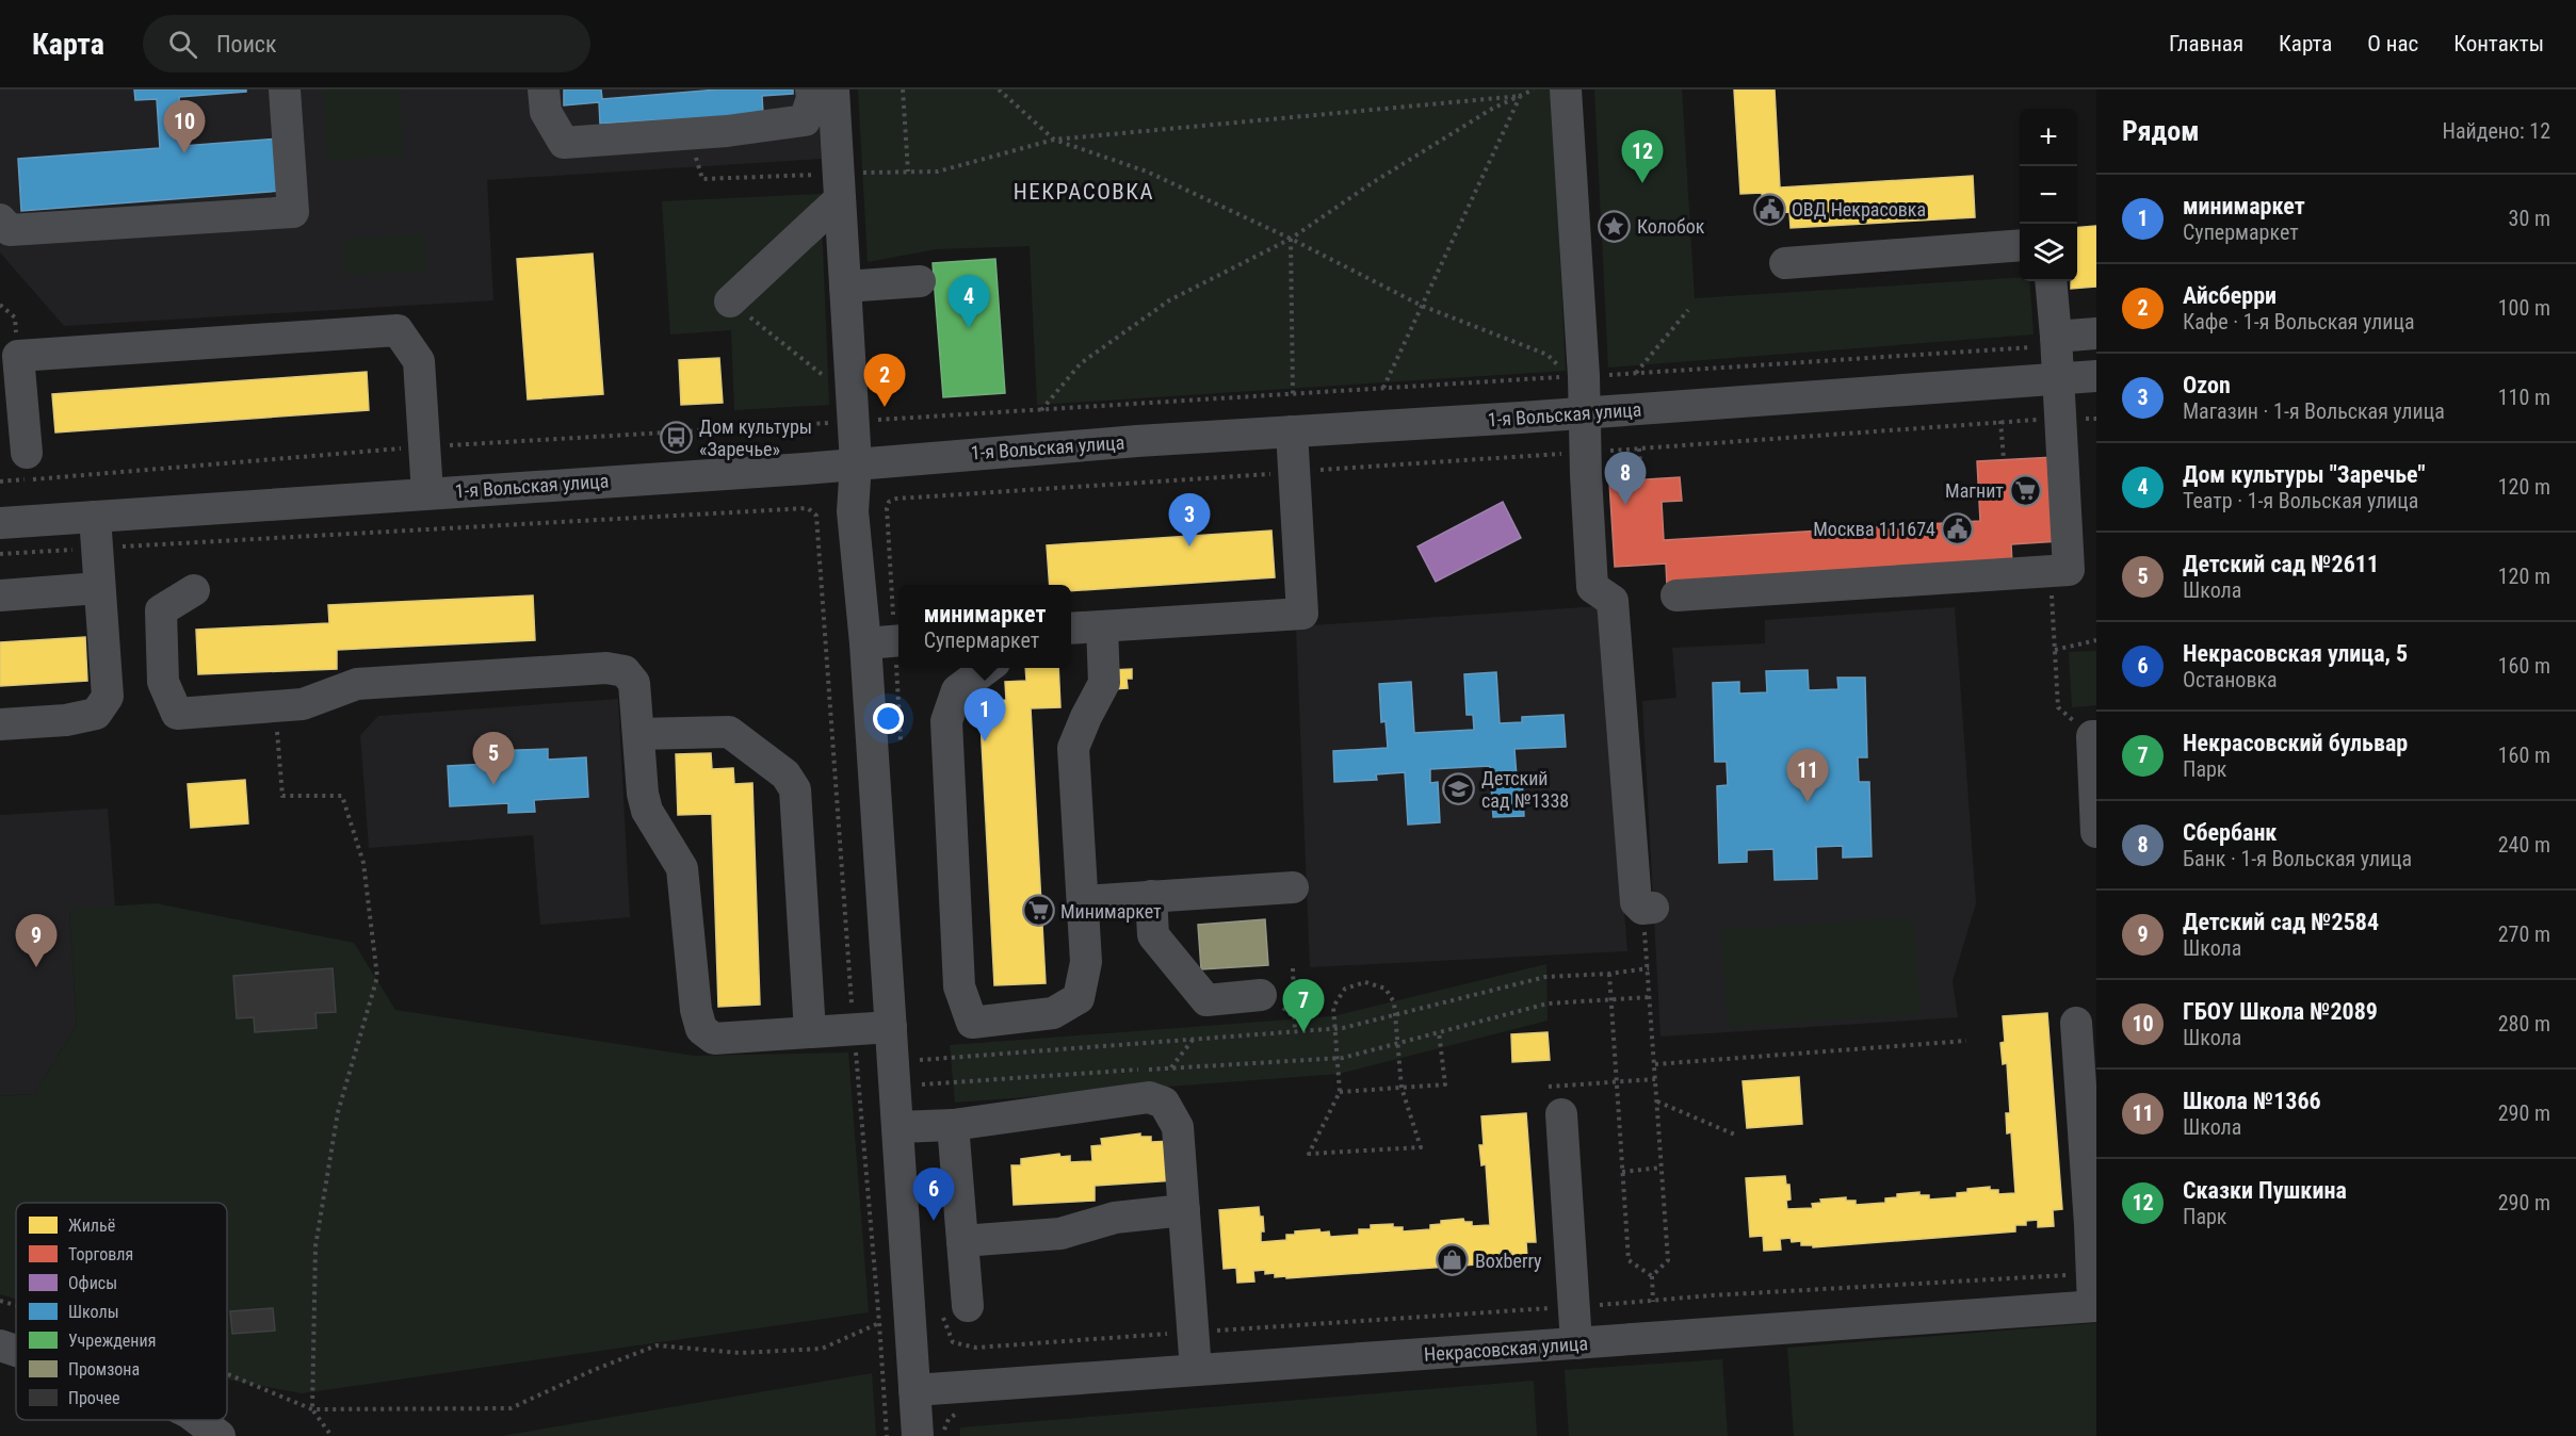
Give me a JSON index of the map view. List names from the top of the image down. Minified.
{"streets":{"street":["1-я Вольская улица","Некрасовская улица"]},"districts":["НЕКРАСОВКА"],"places":{"public building":["ОВД Некрасовка","Москва 111674"],"place":["Колобок"],"bus stop":["Дом культуры «Заречье»"],"supermarket":["Магнит","Минимаркет"],"school or university":["Детский сад №1338"],"shop":["Boxberry"]},"legend":["Жильё","Торговля","Офисы","Школы","Учреждения","Промзона","Прочее"],"page":{"header":"Карта","search":"Поиск","nav":["Главная","Карта","О нас","Контакты"],"heading":["Рядом","Найдено: 12"],"pins":["10","12","4","2","8","3","1","5","11","9","7","6"],"map_buttons":["+","−"],"list":[{"mark":"1","name":"минимаркет","note":"Супермаркет","value":"30 m"},{"mark":"2","name":"Айсберри","note":"Кафе · 1-я Вольская улица","value":"100 m"},{"mark":"3","name":"Ozon","note":"Магазин · 1-я Вольская улица","value":"110 m"},{"mark":"4","name":"Дом культуры \"Заречье\"","note":"Театр · 1-я Вольская улица","value":"120 m"},{"mark":"5","name":"Детский сад №2611","note":"Школа","value":"120 m"},{"mark":"6","name":"Некрасовская улица, 5","note":"Остановка","value":"160 m"},{"mark":"7","name":"Некрасовский бульвар","note":"Парк","value":"160 m"},{"mark":"8","name":"Сбербанк","note":"Банк · 1-я Вольская улица","value":"240 m"},{"mark":"9","name":"Детский сад №2584","note":"Школа","value":"270 m"},{"mark":"10","name":"ГБОУ Школа №2089","note":"Школа","value":"280 m"},{"mark":"11","name":"Школа №1366","note":"Школа","value":"290 m"},{"mark":"12","name":"Сказки Пушкина","note":"Парк","value":"290 m"}],"popup":["минимаркет","Супермаркет"]}}
